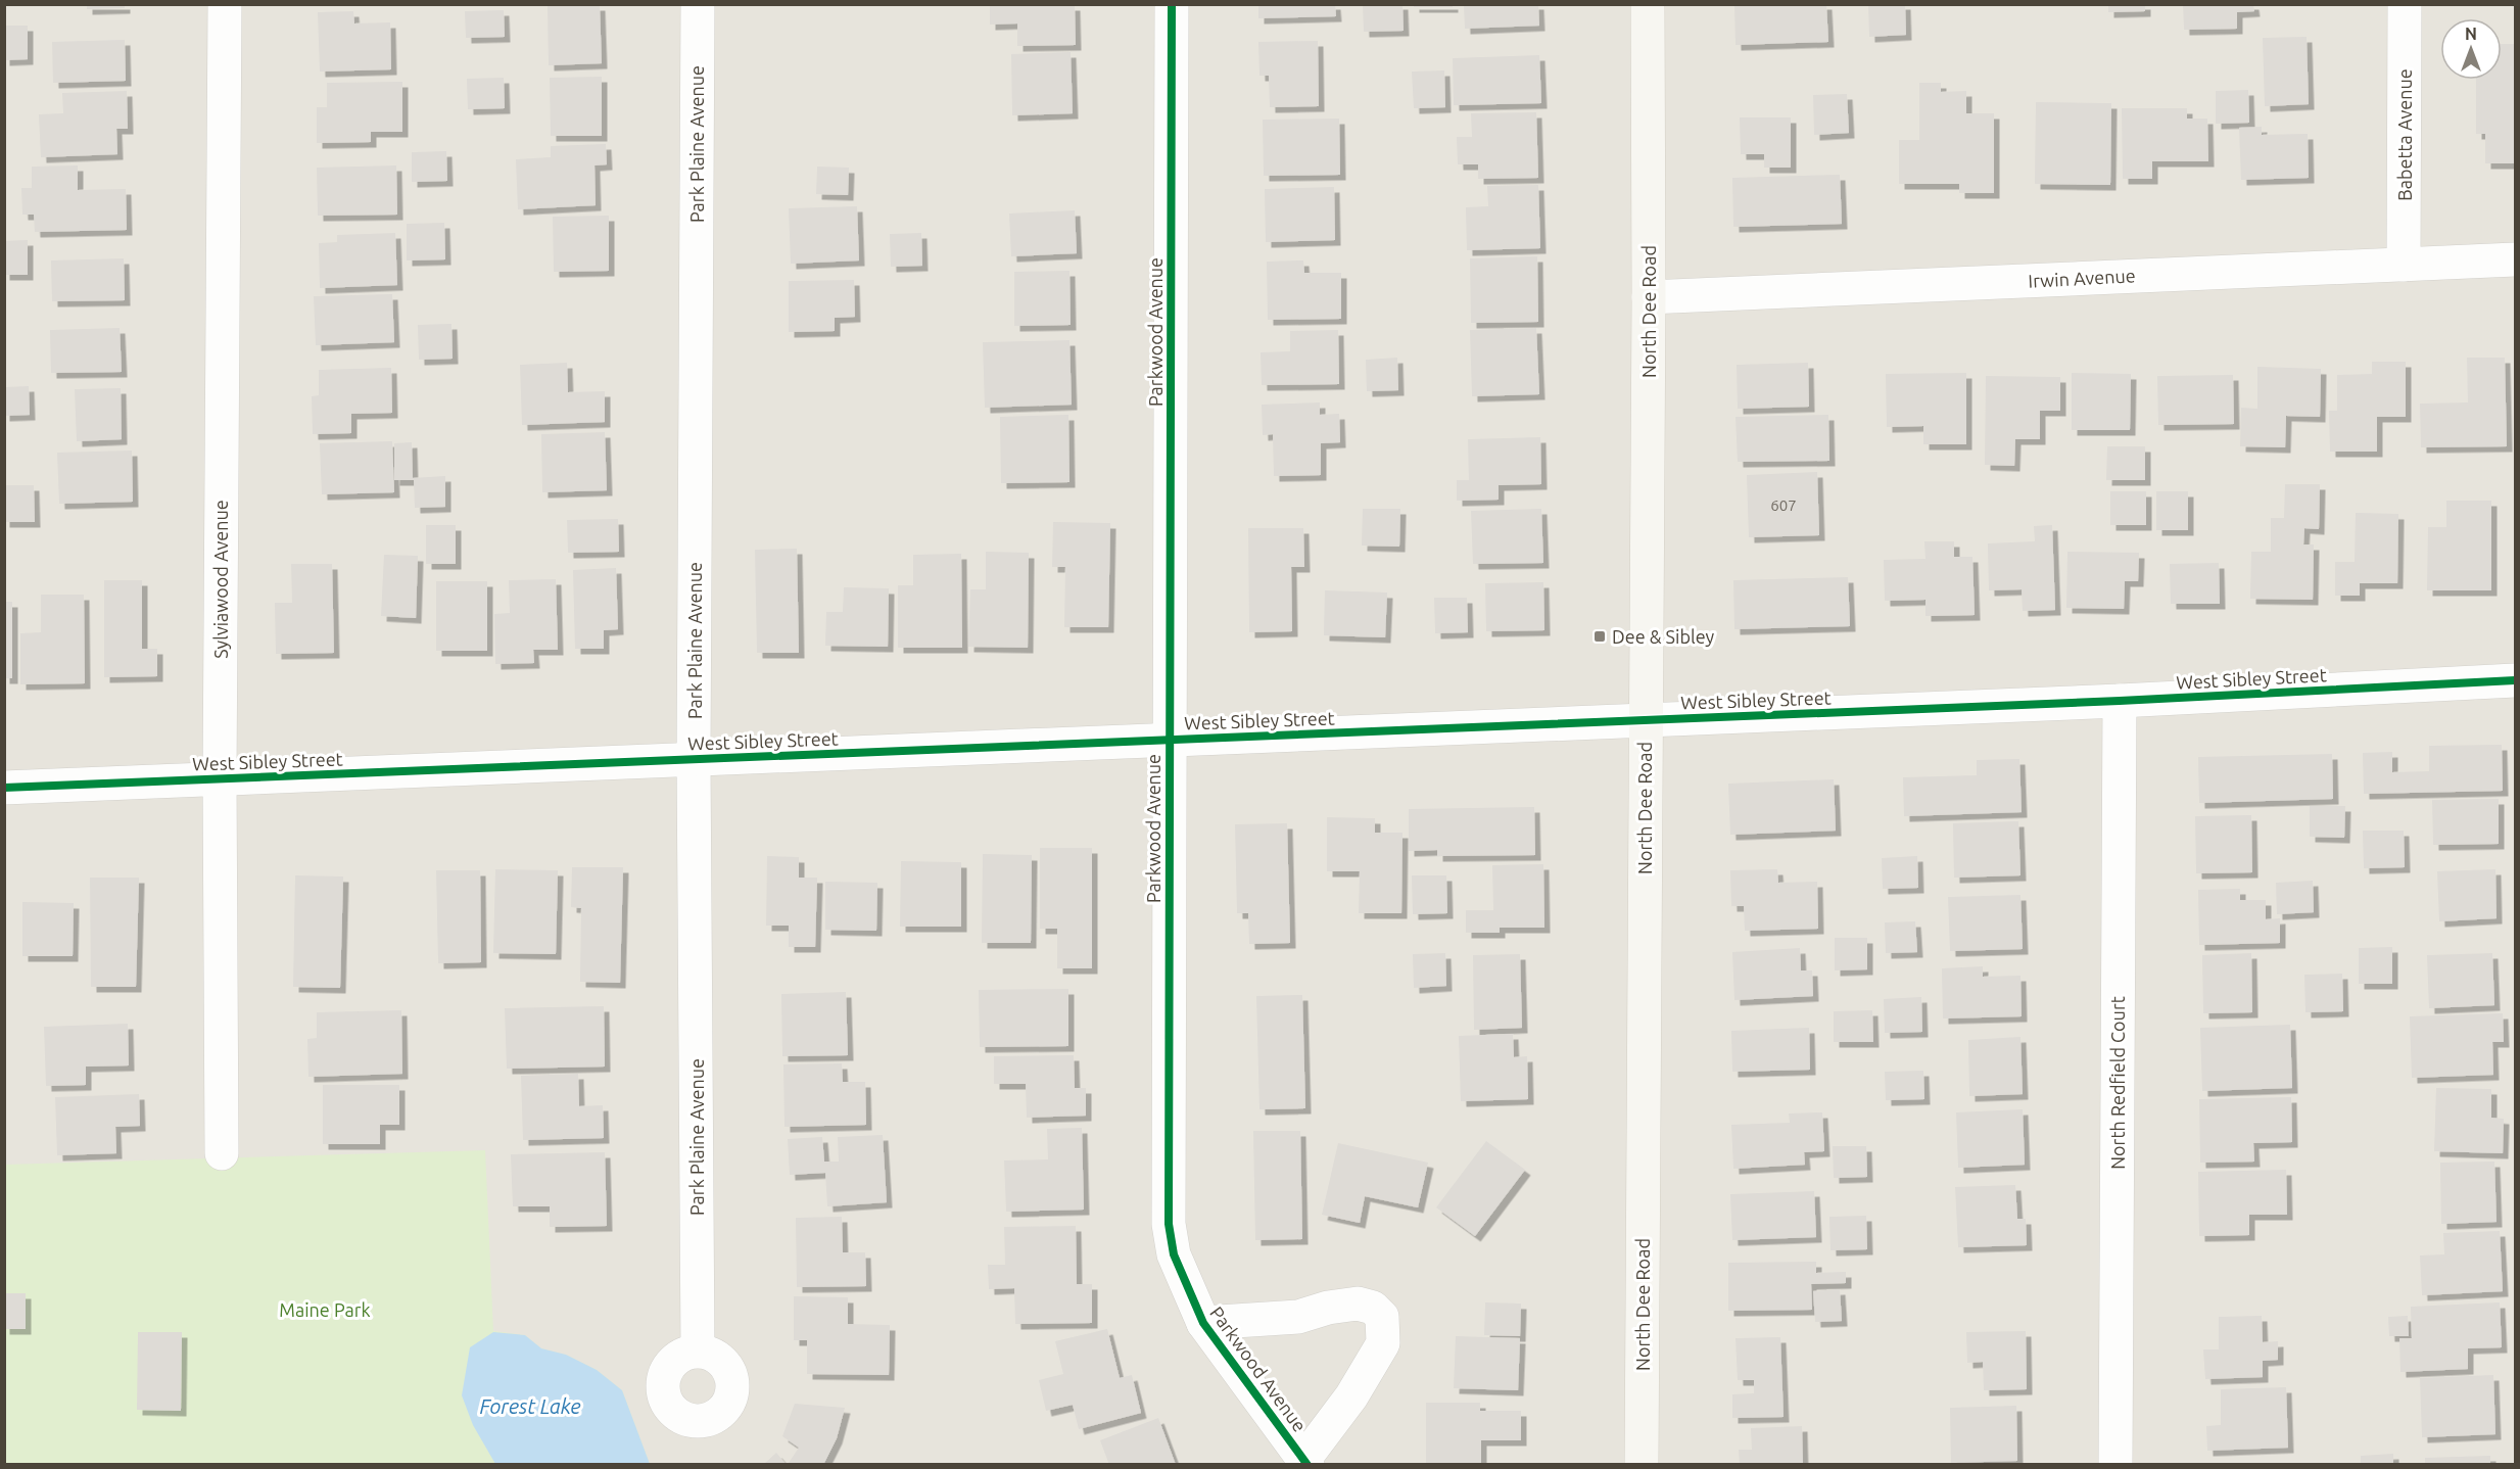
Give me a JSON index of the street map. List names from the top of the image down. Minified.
{"streets":{"main road":["North Dee Road"],"street":["Babetta Avenue","Park Plaine Avenue","Irwin Avenue","Parkwood Avenue","Sylviawood Avenue","West Sibley Street","North Redfield Court"]},"crossings":[["Babetta Avenue","Irwin Avenue"],["Park Plaine Avenue","West Sibley Street"],["Irwin Avenue","North Dee Road"],["North Dee Road","West Sibley Street"],["Parkwood Avenue","West Sibley Street"],["Sylviawood Avenue","West Sibley Street"],["West Sibley Street","North Redfield Court"]],"water":["Forest Lake"],"parks":["Maine Park"],"places":{"transit":["Dee & Sibley"]},"house_numbers":["607"],"north":"top"}
